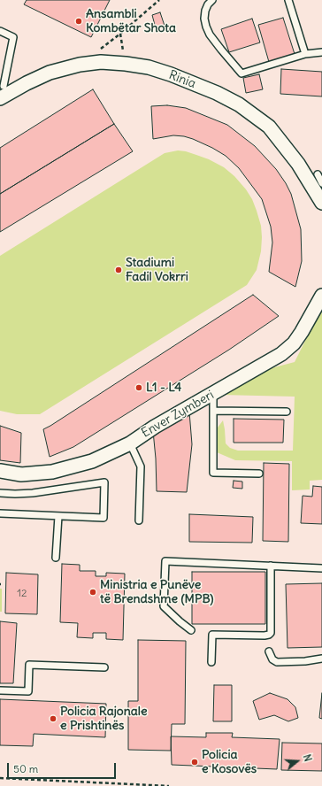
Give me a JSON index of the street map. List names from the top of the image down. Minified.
{"streets":{"street":["Rinia","Enver Zymberi"]},"places":["Ansambli Kombëtar Shota","Stadiumi Fadil Vokrri","L1 - L4","Ministria e Punëve të Brendshme (MPB)","Policia Rajonale e Prishtinës","Policia e Kosovës"],"house_numbers":["12"],"scale_bar":"50 m","north":"right"}
